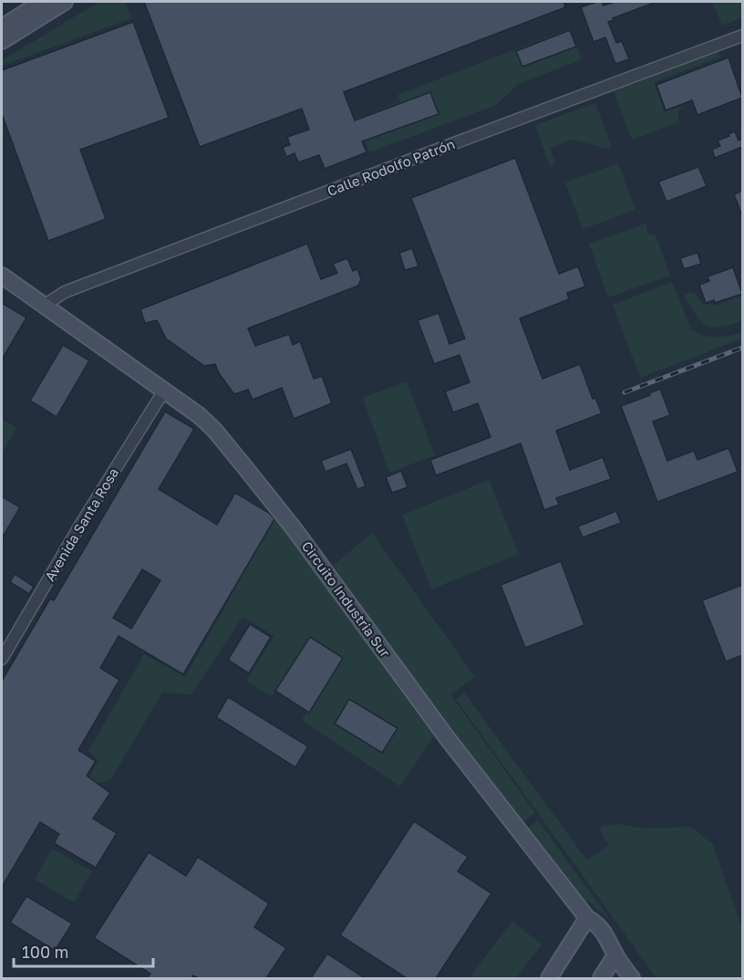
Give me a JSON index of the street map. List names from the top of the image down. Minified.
{"streets":{"main road":["Circuito Industria Sur"],"street":["Calle Rodolfo Patrón","Avenida Santa Rosa"]},"crossings":[["Calle Rodolfo Patrón","Circuito Industria Sur"],["Avenida Santa Rosa","Circuito Industria Sur"]],"scale_bar":"100 m"}
